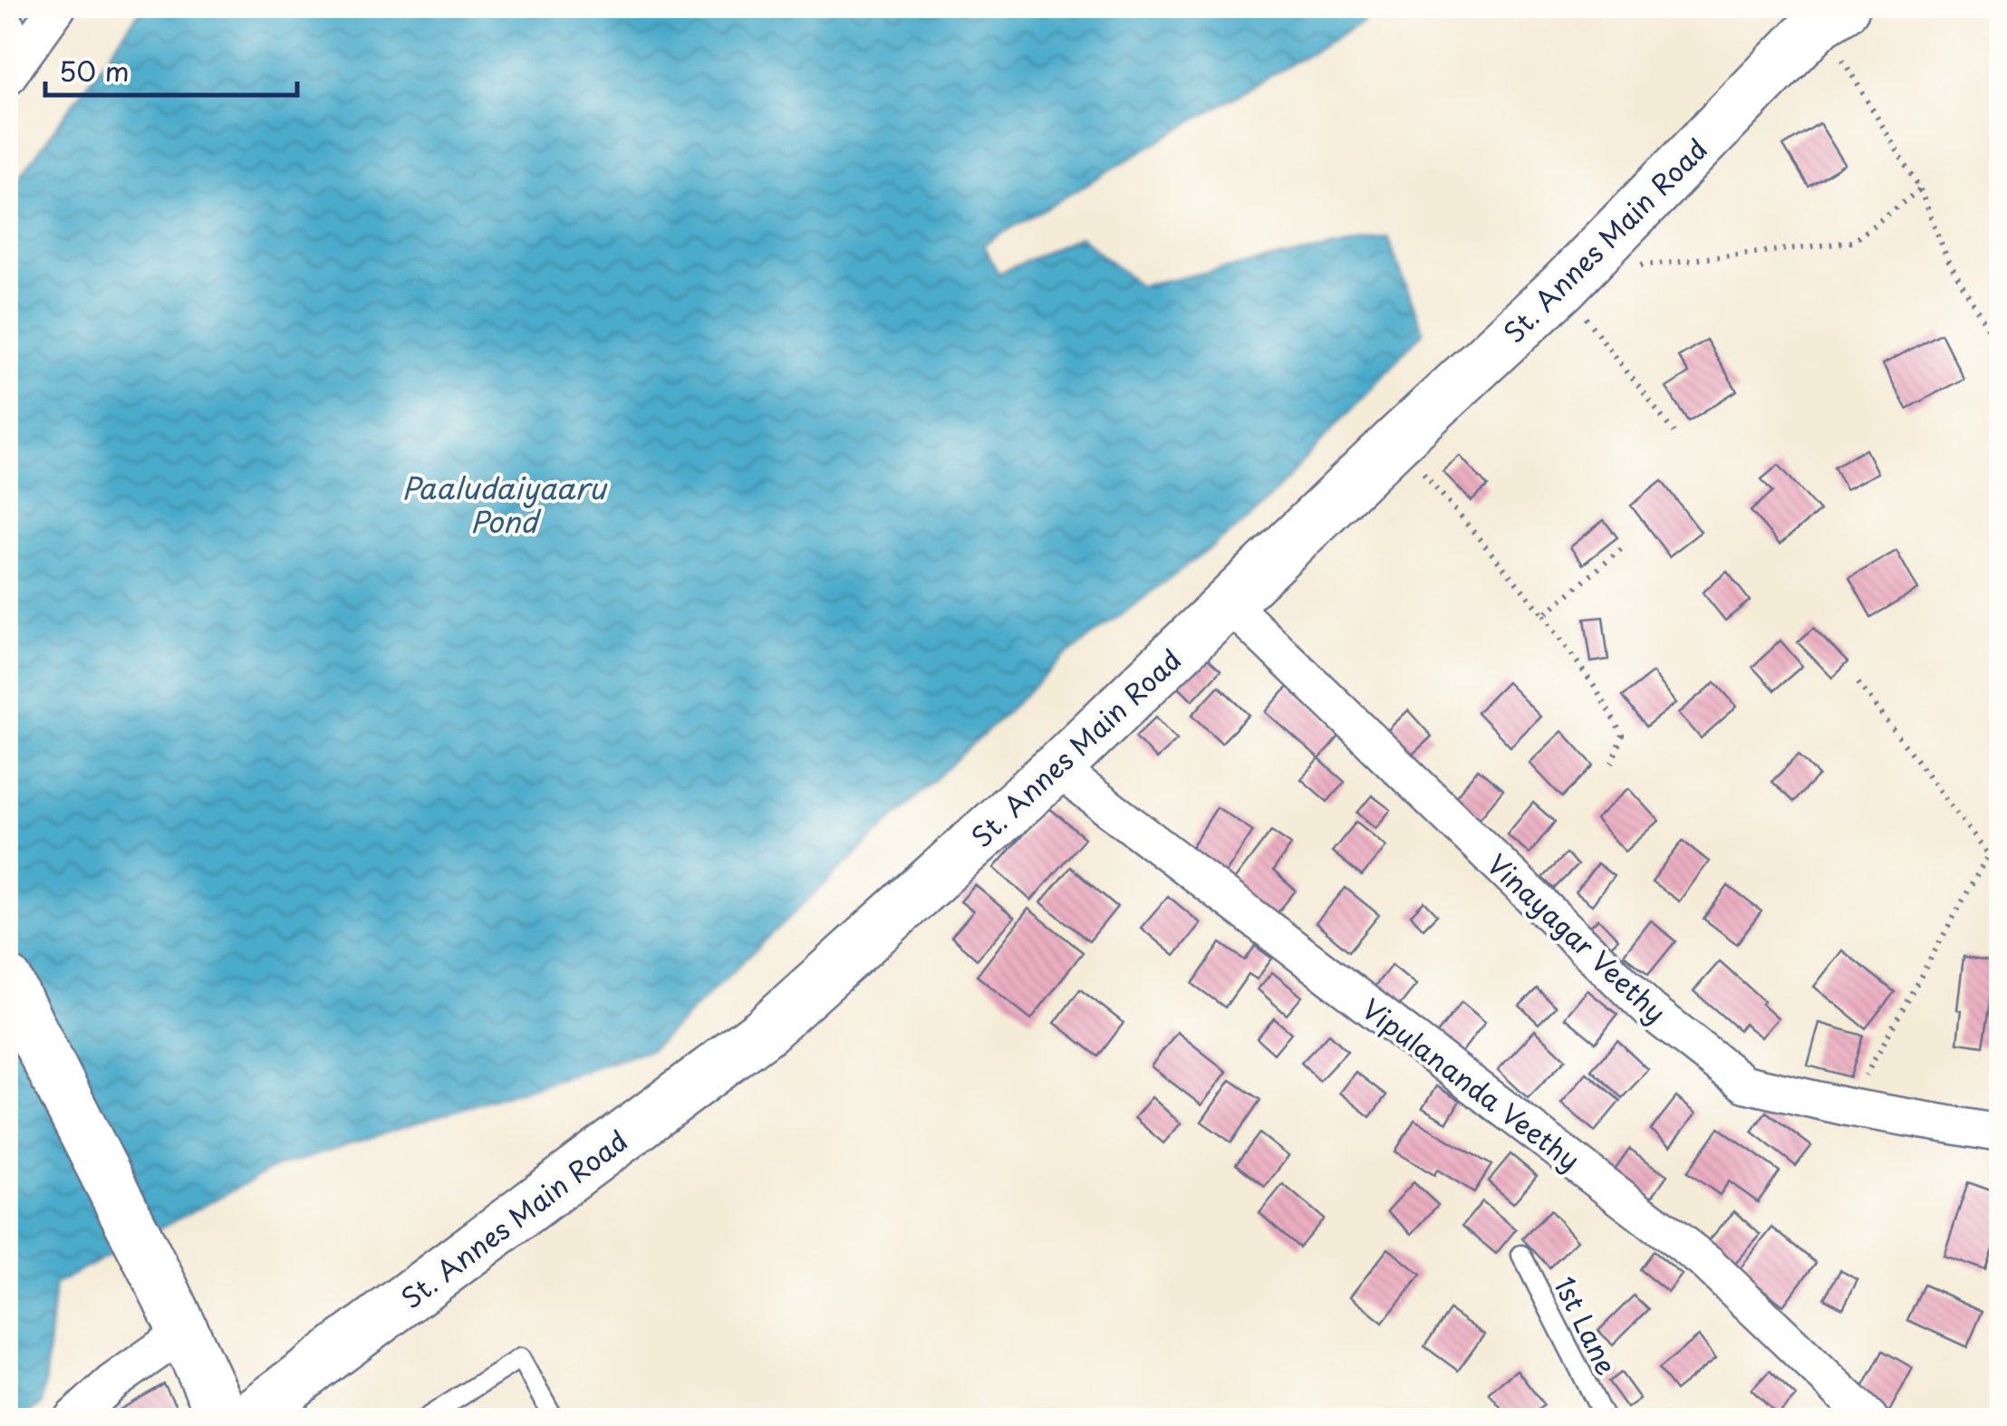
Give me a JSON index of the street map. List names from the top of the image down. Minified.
{"streets":{"street":["St. Annes Main Road","Vinayagar Veethy","Vipulananda Veethy"],"lane":["1st Lane"]},"crossings":[["St. Annes Main Road","Vinayagar Veethy"],["St. Annes Main Road","Vipulananda Veethy"]],"water":["Paaludaiyaaru Pond"],"scale_bar":"50 m"}
